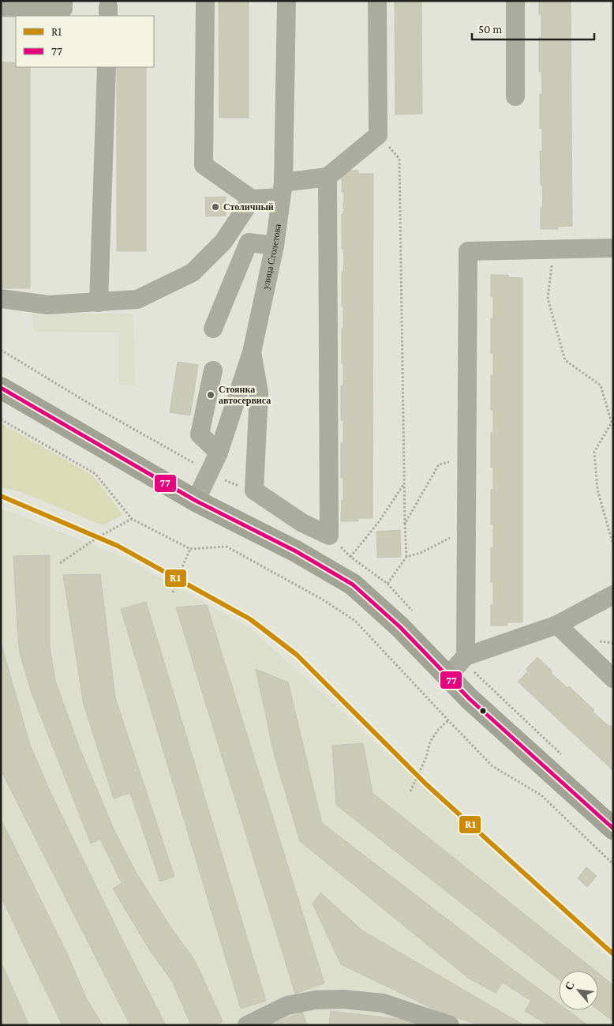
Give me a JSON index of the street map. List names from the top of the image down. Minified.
{"streets":{"street":["улица Столетова"]},"places":["Столичный","Стоянка автосервиса"],"lines":["transit line 77","transit line R1"],"legend":["R1","77"],"scale_bar":"50 m","north":"top left"}
